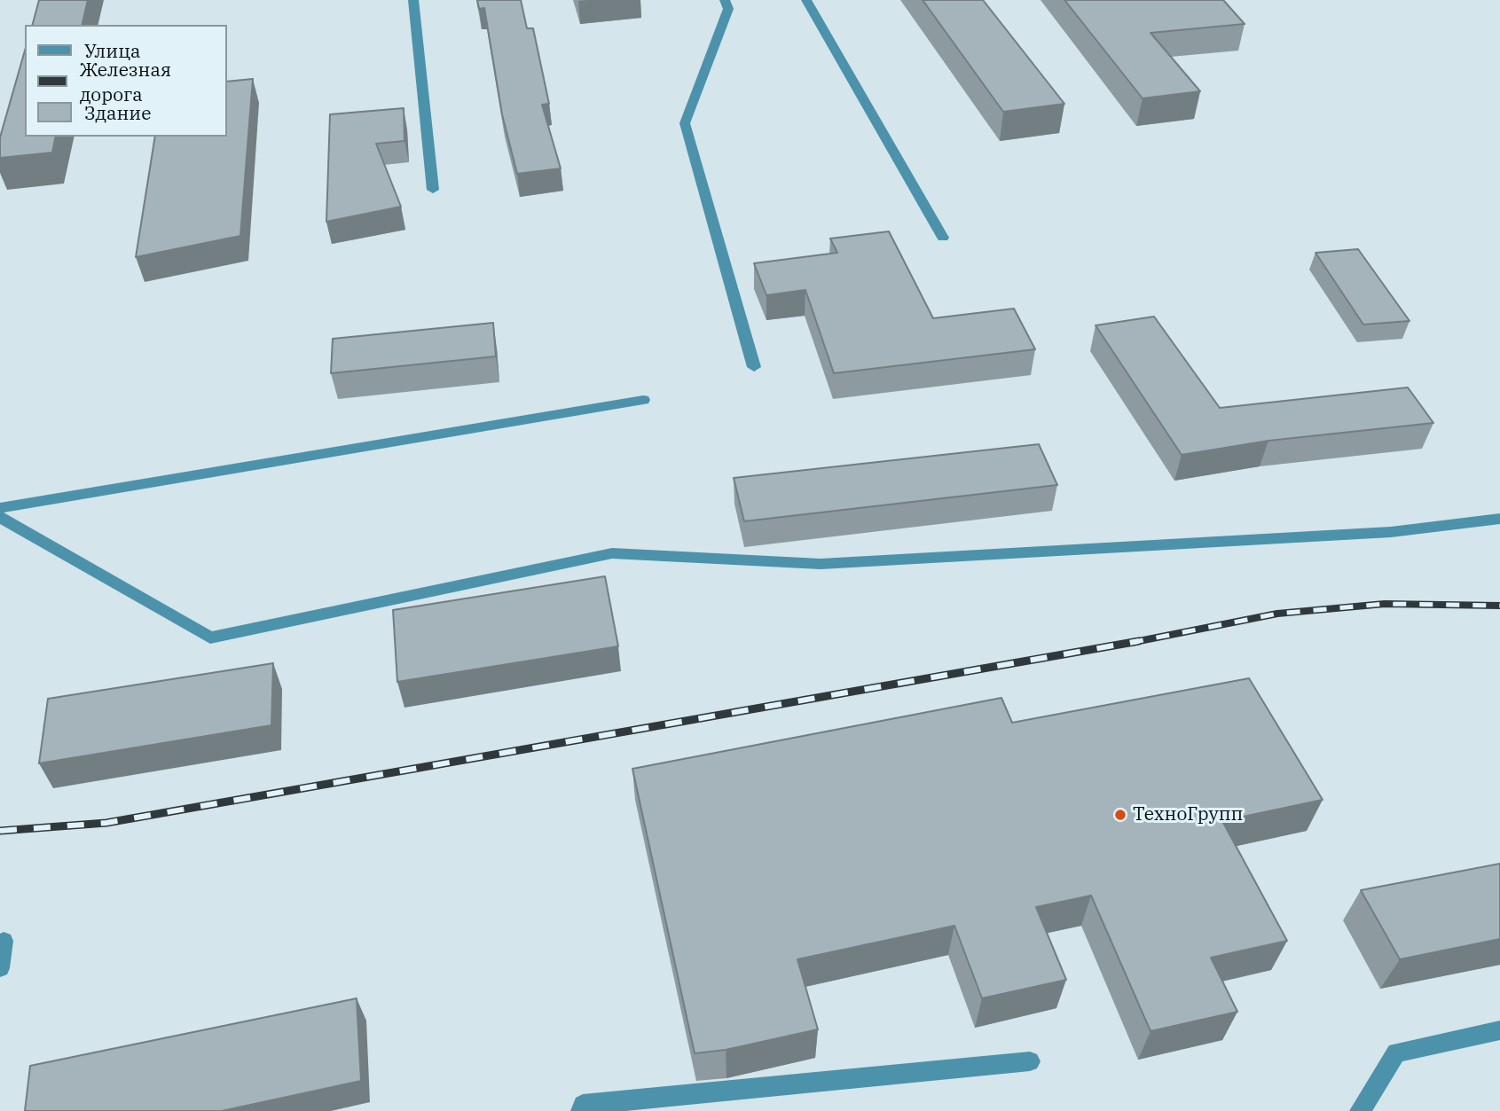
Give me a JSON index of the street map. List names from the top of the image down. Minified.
{"places":["ТехноГрупп"],"legend":["Улица","Железная дорога","Здание"]}
